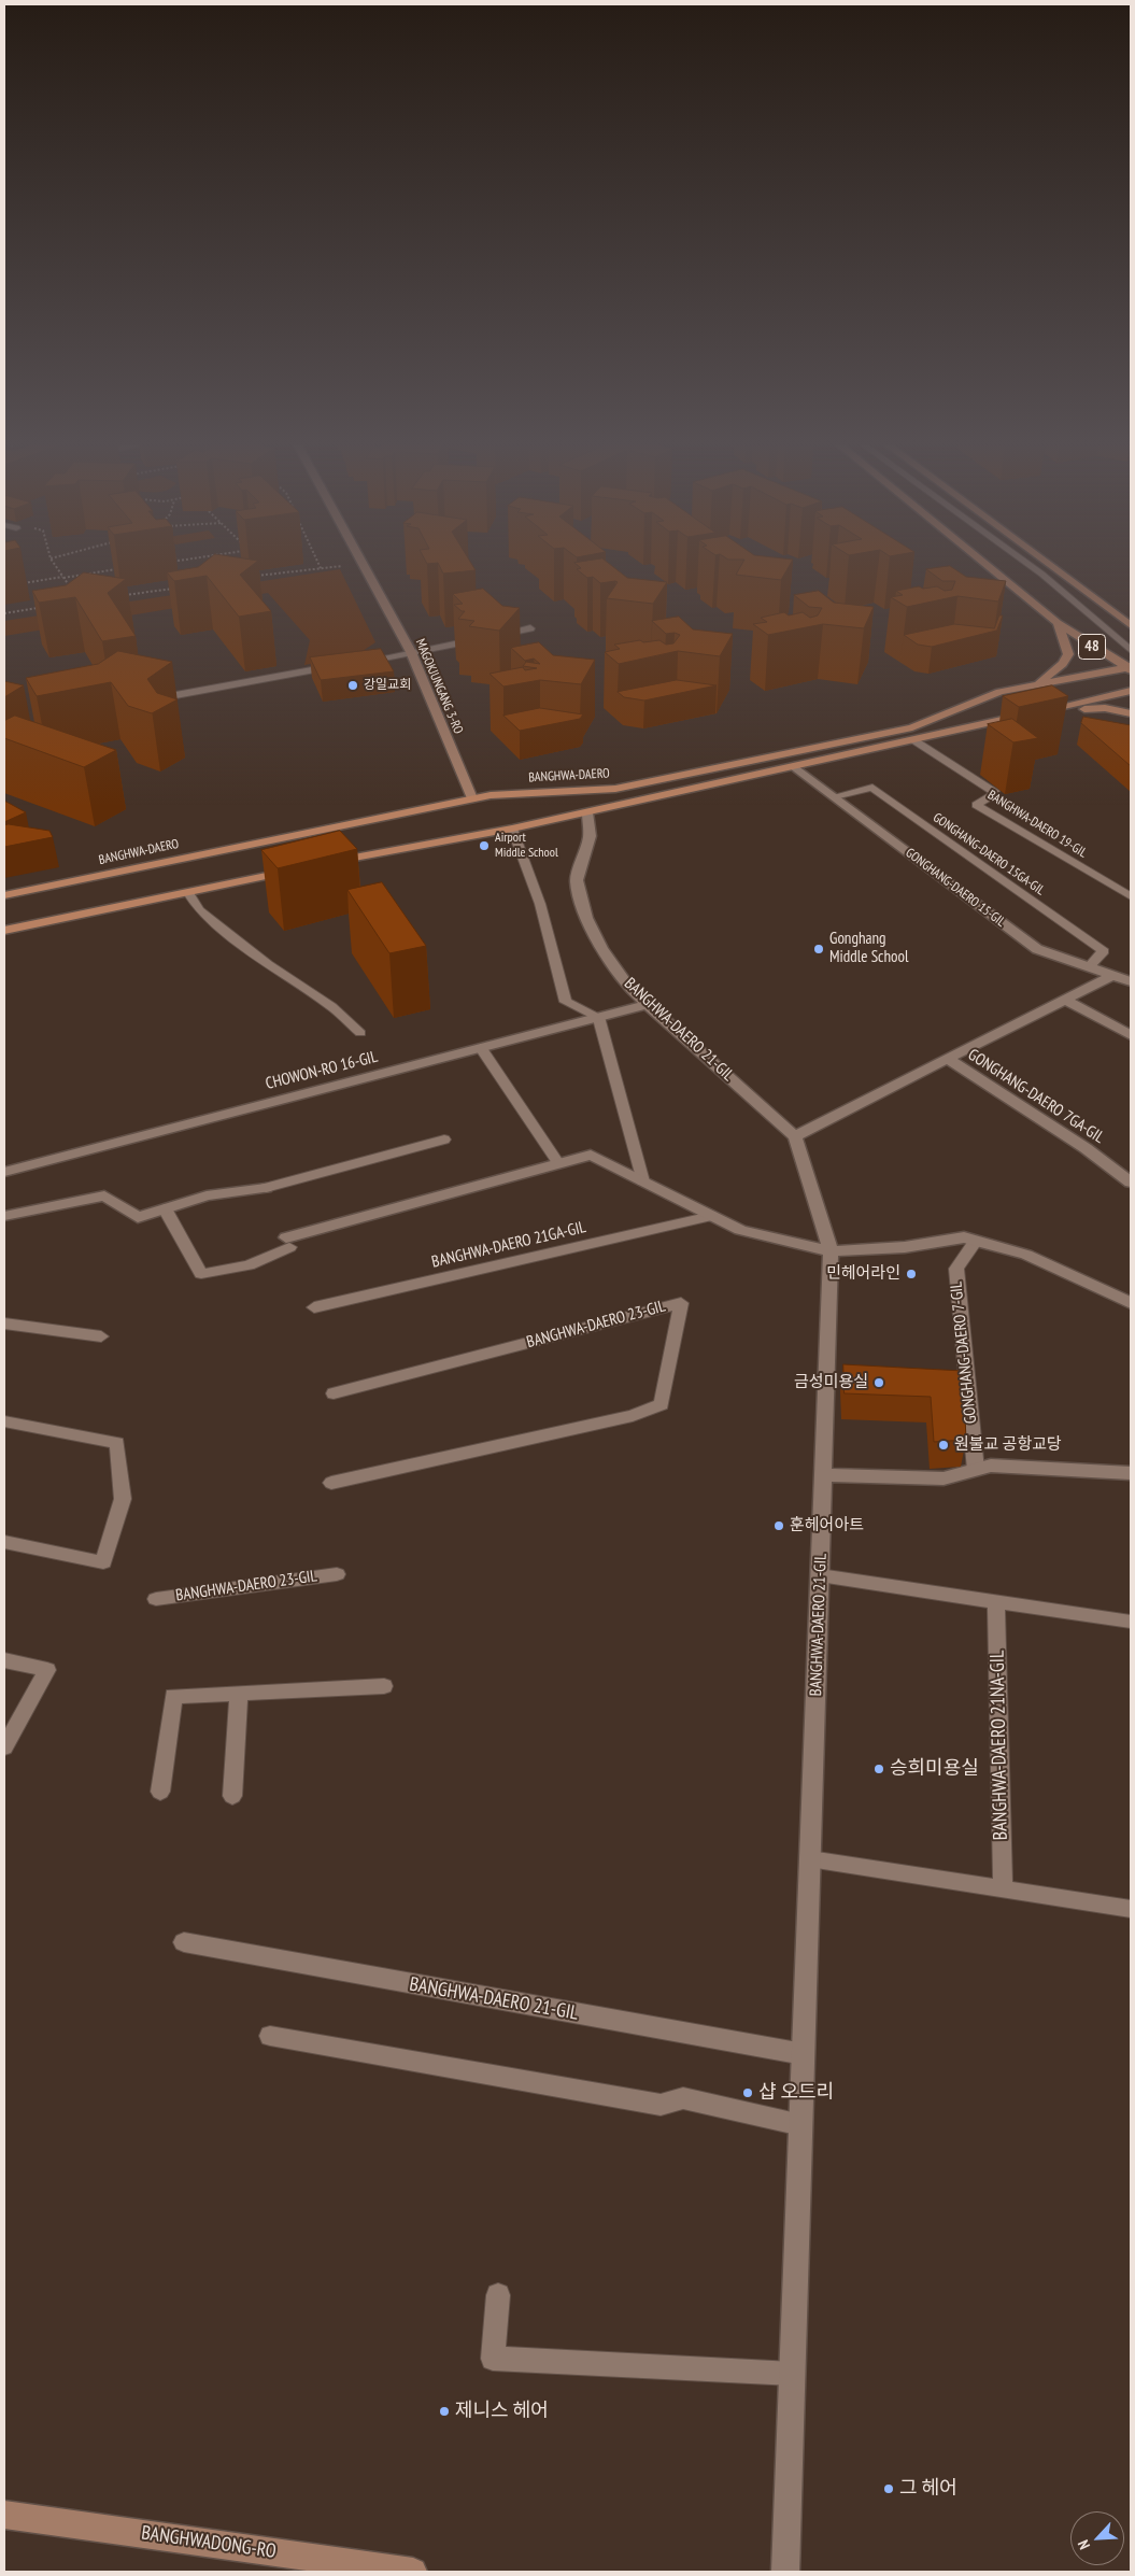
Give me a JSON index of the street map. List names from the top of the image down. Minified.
{"streets":{"main road":["48","BANGHWA-DAERO"],"street":["MAGOKJUNGANG 3-RO","GONGHANG-DAERO 15-GIL","BANGHWA-DAERO 21-GIL","CHOWON-RO 16-GIL","GONGHANG-DAERO 7GA-GIL","BANGHWADONG-RO"],"lane":["BANGHWA-DAERO 19-GIL","GONGHANG-DAERO 15GA-GIL","BANGHWA-DAERO 21GA-GIL","BANGHWA-DAERO 23-GIL","GONGHANG-DAERO 7-GIL","BANGHWA-DAERO 21NA-GIL"]},"crossings":[["48","BANGHWA-DAERO"],["MAGOKJUNGANG 3-RO","BANGHWA-DAERO"],["GONGHANG-DAERO 15GA-GIL","GONGHANG-DAERO 15-GIL"],["BANGHWA-DAERO 21-GIL","CHOWON-RO 16-GIL"]],"places":["강일교회","Airport Middle School","Gonghang Middle School","민헤어라인","금성미용실","원불교 공항교당","훈헤어아트","승희미용실","샵 오드리","제니스 헤어","그 헤어"],"north":"bottom left"}
